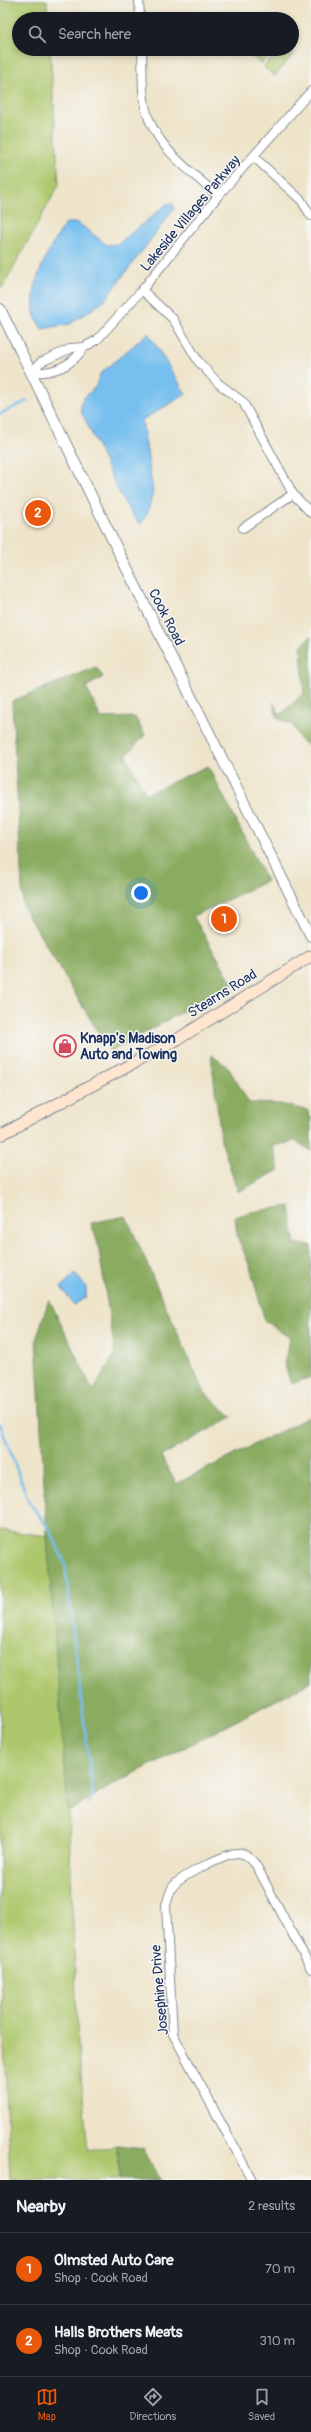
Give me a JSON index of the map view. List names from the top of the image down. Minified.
{"streets":{"main road":["Stearns Road"],"street":["Lakeside Villages Parkway","Cook Road","Josephine Drive"]},"crossings":[["Lakeside Villages Parkway","Cook Road"]],"places":{"shop":["Knapp's Madison Auto and Towing"]},"page":{"search":"Search here","pins":["2","1"],"heading":["Nearby","2 results"],"list":[{"mark":"1","name":"Olmsted Auto Care","note":"Shop · Cook Road","value":"70 m"},{"mark":"2","name":"Halls Brothers Meats","note":"Shop · Cook Road","value":"310 m"}],"nav":["Map","Directions","Saved"]}}
